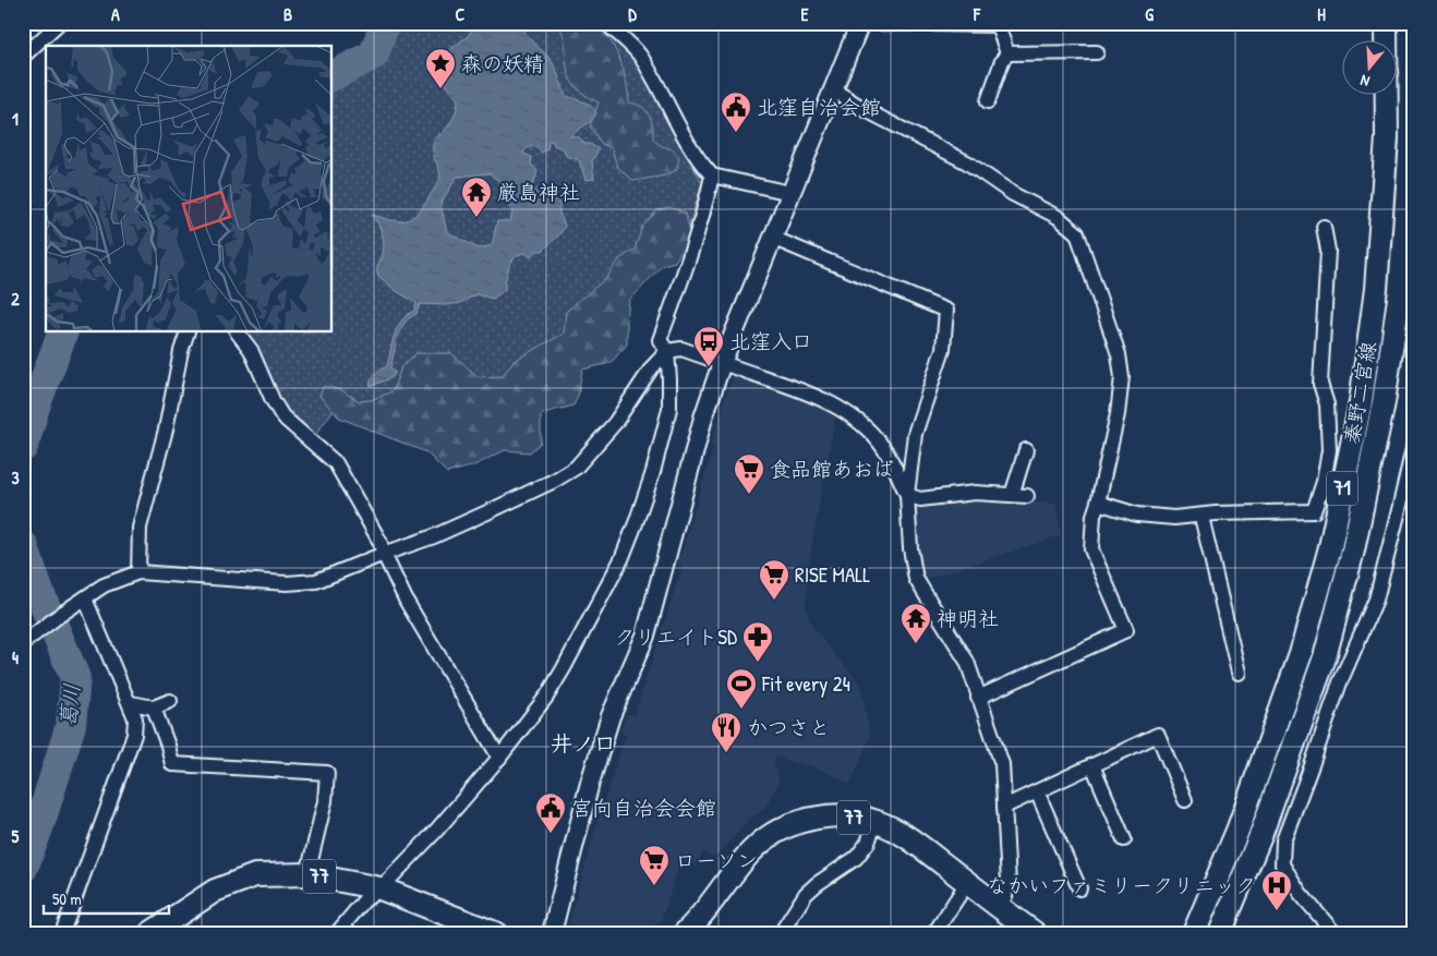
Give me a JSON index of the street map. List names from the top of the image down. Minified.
{"streets":{"main road":["秦野二宮線","71","77"]},"districts":["井ノ口"],"water":["葛川"],"places":{"place":["森の妖精"],"public building":["北窪自治会館","宮向自治会会館"],"temple":["厳島神社","神明社"],"bus stop":["北窪入口"],"supermarket":["食品館あおば","RISE MALL","ローソン"],"pharmacy":["クリエイトSD"],"sports":["Fit every 24"],"restaurant":["かつさと"],"hospital":["なかいファミリークリニック"]},"scale_bar":"50 m","north":"bottom","grid":{"columns":["A","B","C","D","E","F","G","H"],"rows":["1","2","3","4","5"]}}
